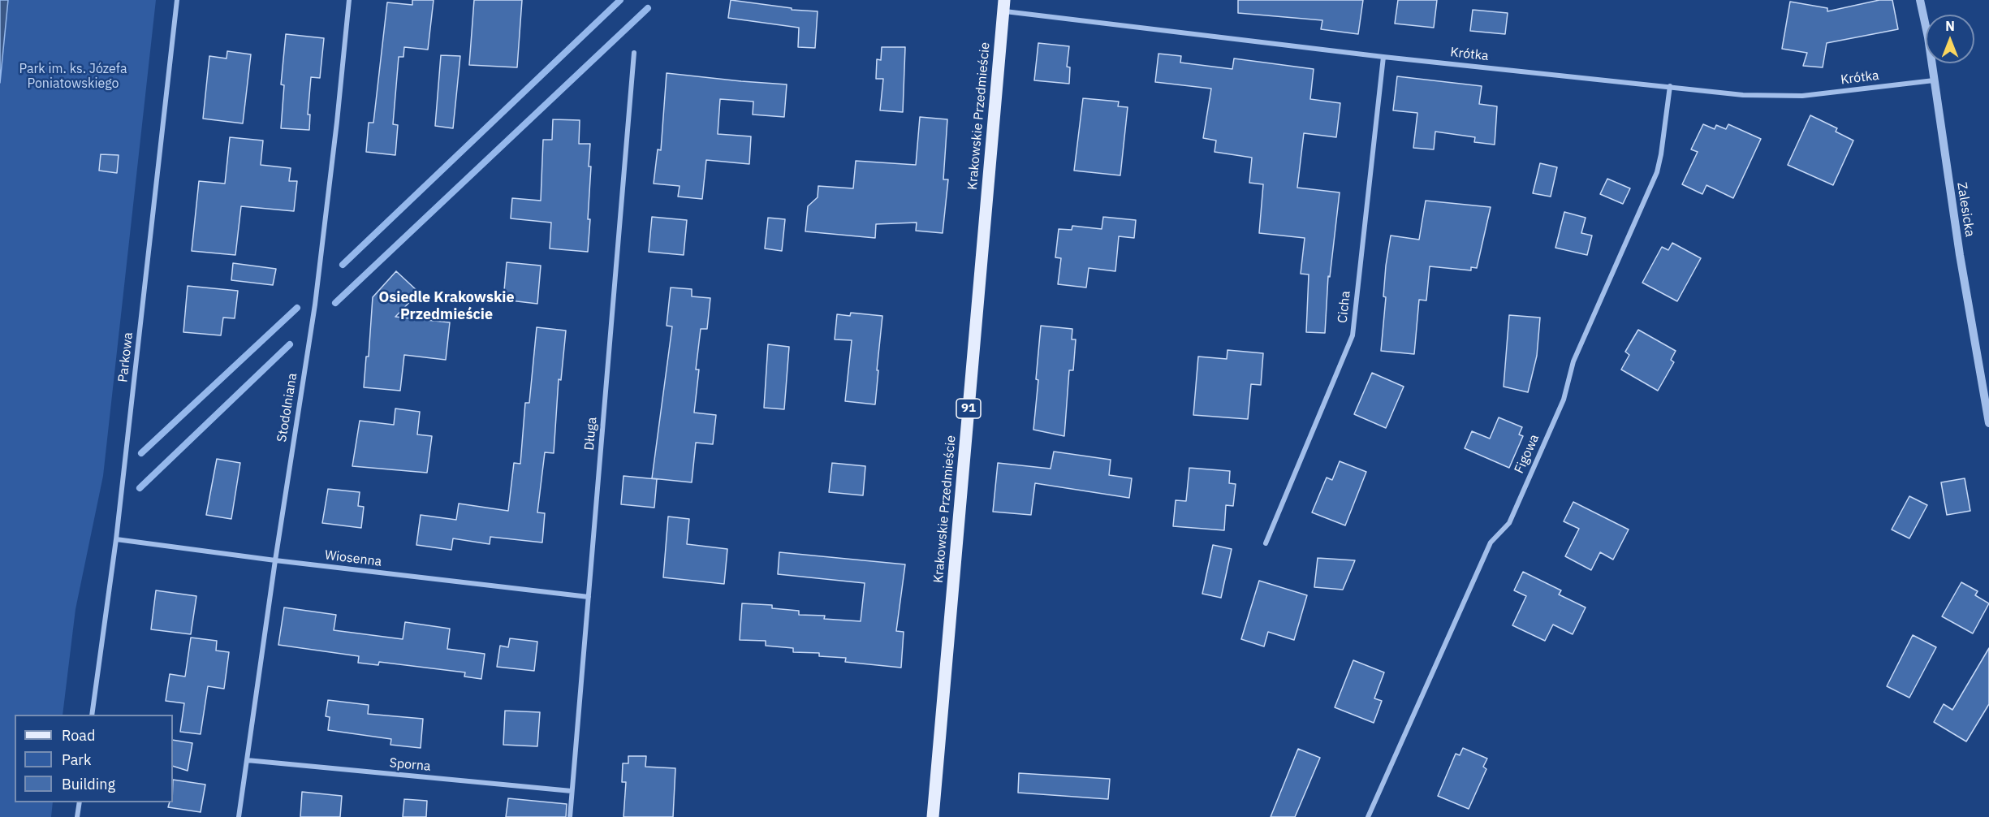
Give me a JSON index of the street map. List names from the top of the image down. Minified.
{"streets":{"main road":["Krakowskie Przedmieście","91"],"street":["Krótka","Zalesicka","Cicha","Parkowa","Stodolniana","Długa","Figowa","Wiosenna","Sporna"]},"crossings":[["Krótka","Krakowskie Przedmieście"],["Krótka","Zalesicka"],["Krótka","Cicha"],["Krótka","Figowa"],["Parkowa","Wiosenna"],["Stodolniana","Wiosenna"],["Stodolniana","Sporna"],["Długa","Wiosenna"],["Długa","Sporna"]],"districts":["Osiedle Krakowskie Przedmieście"],"parks":["Park im. ks. Józefa Poniatowskiego"],"legend":["Road","Park","Building"],"north":"top"}
